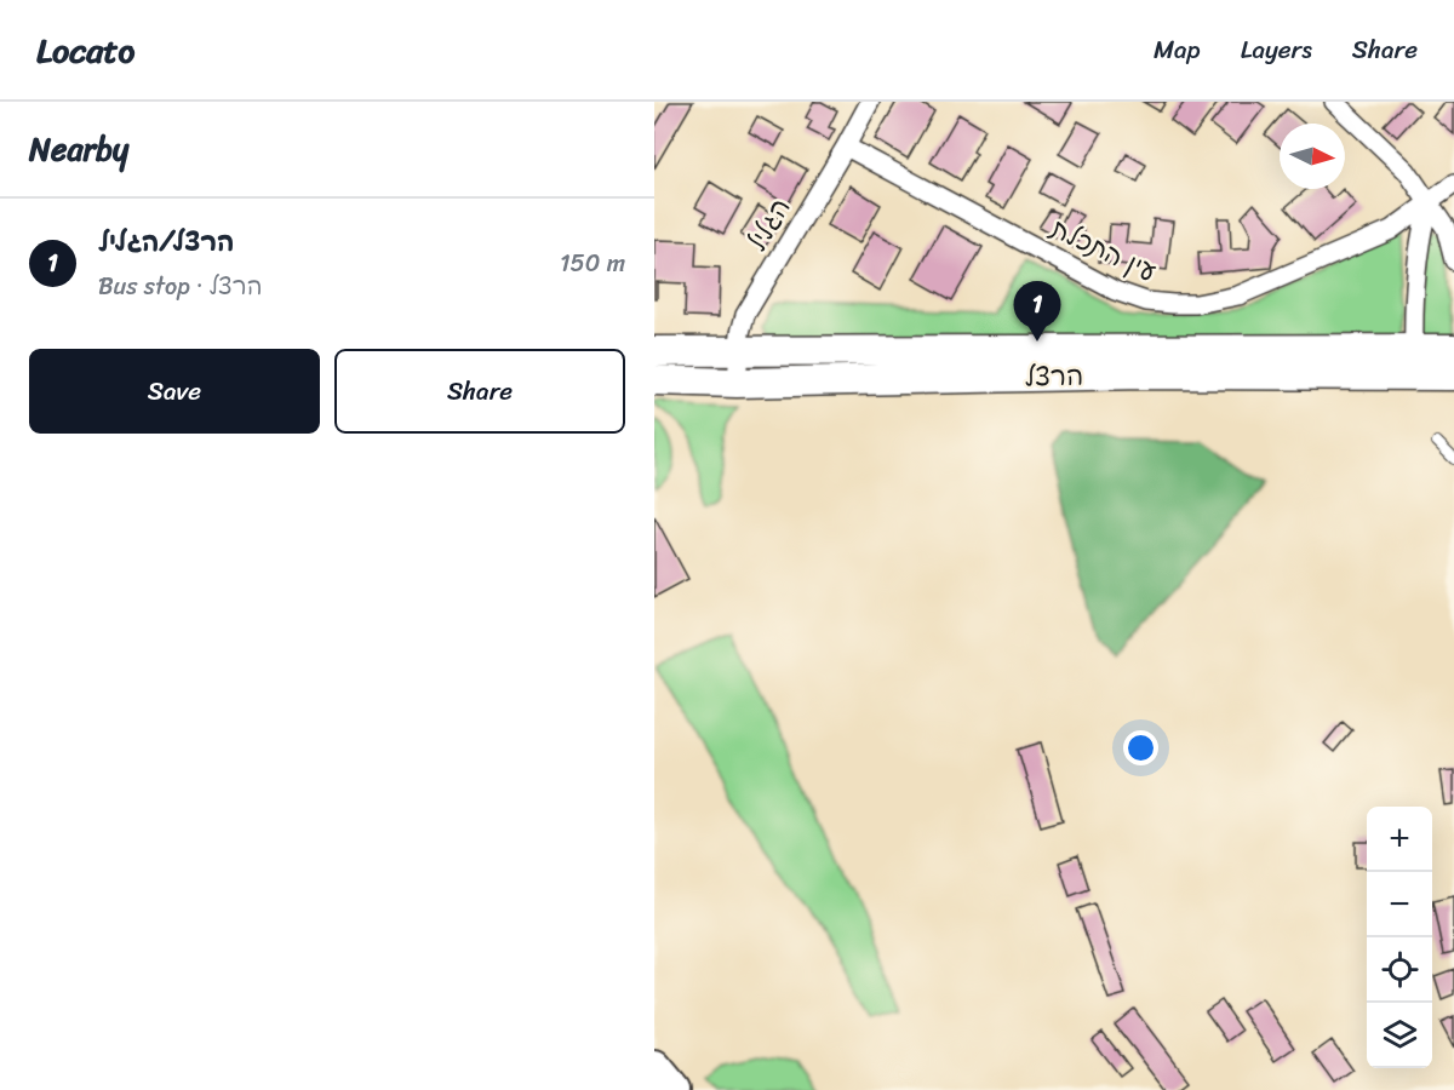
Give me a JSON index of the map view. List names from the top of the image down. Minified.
{"streets":{"main road":["הרצל"],"street":["הגליל","עין התכלת"]},"crossings":[["הגליל","עין התכלת"],["הגליל","הרצל"]],"north":"right","page":{"header":"Locato","nav":["Map","Layers","Share"],"heading":"Nearby","list":[{"mark":"1","name":"הרצל/הגליל","note":"Bus stop · הרצל","value":"150 m"}],"pins":"1","buttons":["Save","Share"],"map_buttons":["+","−"]}}
